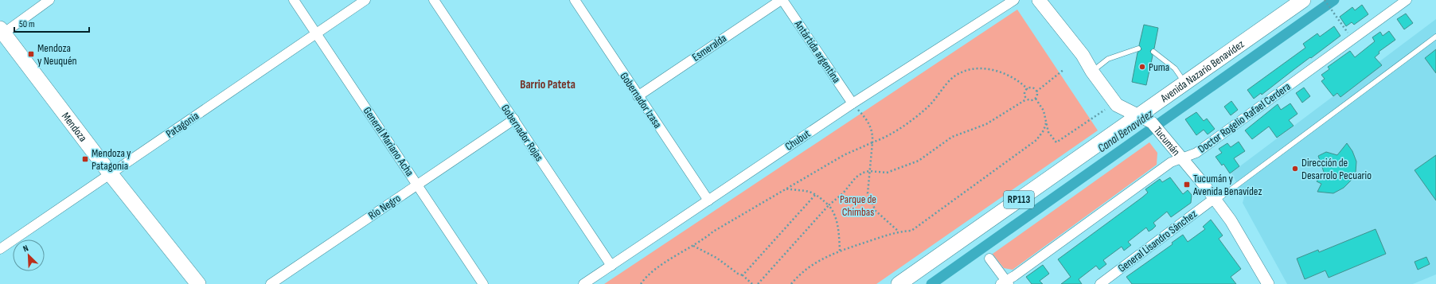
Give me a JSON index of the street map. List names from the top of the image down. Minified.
{"streets":{"main road":["Avenida Nazario Benavídez","Mendoza","Tucumán","RP113"],"street":["Esmeralda","Antártida argentina","Gobernador Izasa","Doctor Rogelio Rafael Cerdera","Patagonia","Gobernador Rojas","Chubut","General Mariano Acha","Río Negro","General Lisandro Sánchez"]},"crossings":[["Esmeralda","Antártida argentina"],["Esmeralda","Gobernador Izasa"],["Antártida argentina","Chubut"],["Avenida Nazario Benavídez","Tucumán"],["Gobernador Izasa","Chubut"],["Doctor Rogelio Rafael Cerdera","Tucumán"],["Patagonia","Mendoza"],["Patagonia","General Mariano Acha"],["Gobernador Rojas","Chubut"],["Gobernador Rojas","Río Negro"],["Tucumán","General Lisandro Sánchez"],["General Mariano Acha","Río Negro"]],"districts":["Barrio Pateta"],"water":["Canal Benavídez"],"parks":["Parque de Chimbas"],"places":{"transit":["Mendoza y Neuquén","Mendoza y Patagonia","Tucumán y Avenida Benavídez"],"other":["Puma","Dirección de Desarrolo Pecuario"]},"scale_bar":"50 m","north":"top left"}
